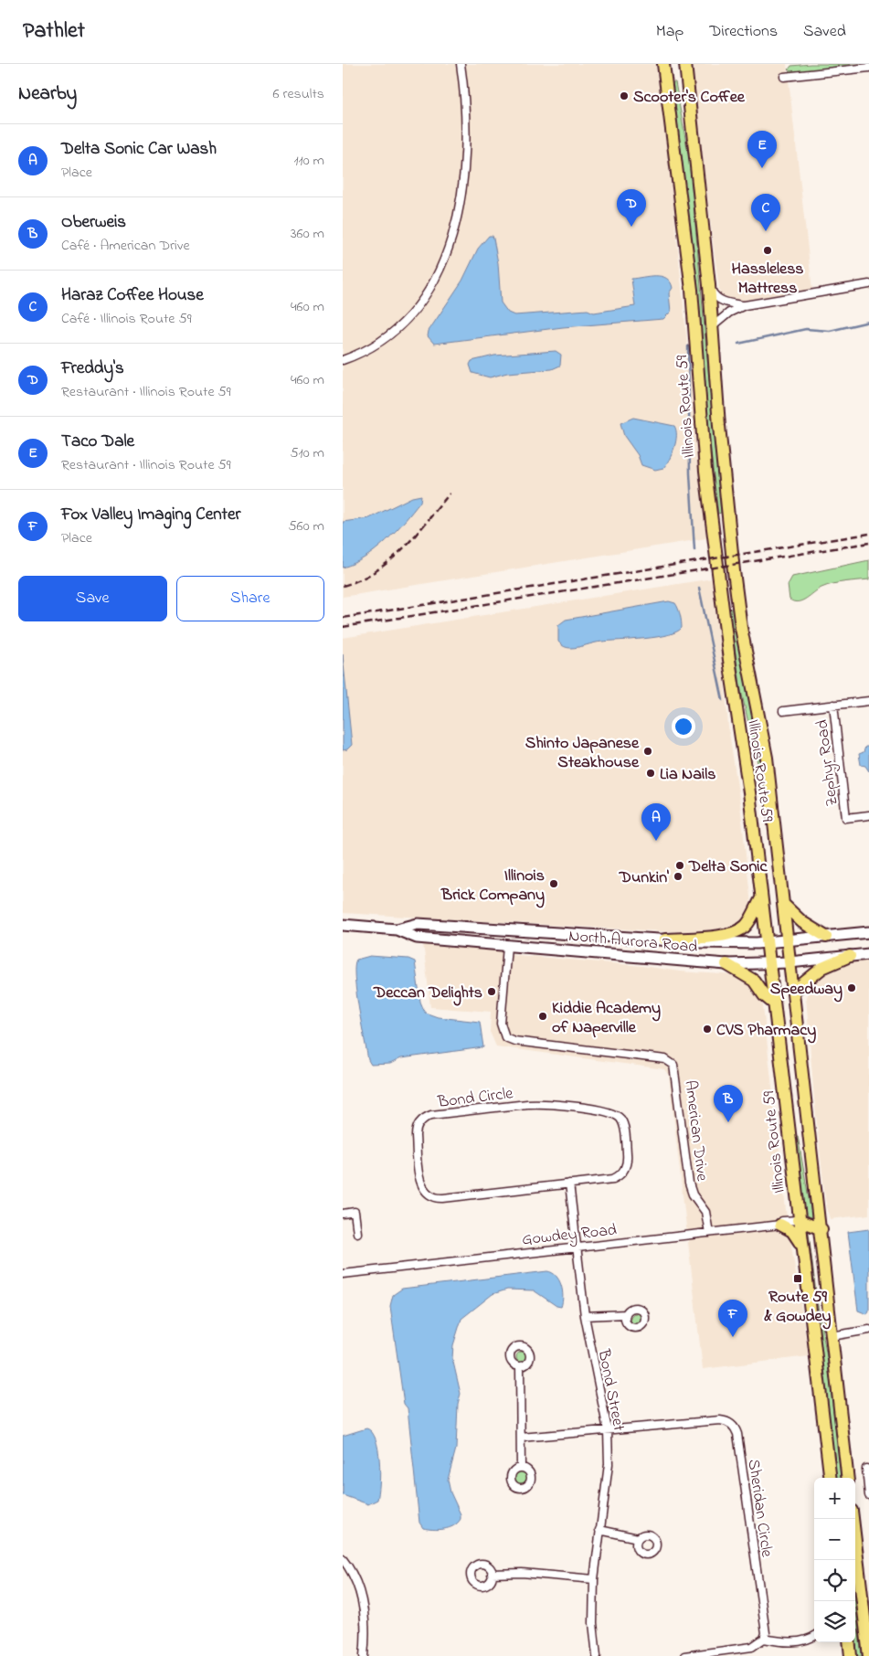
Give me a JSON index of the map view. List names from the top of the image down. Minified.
{"streets":{"main road":["Illinois Route 59","North Aurora Road"],"street":["Zephyr Road","Bond Circle","American Drive","Gowdey Road","Bond Street","Sheridan Circle"]},"crossings":[["Illinois Route 59","North Aurora Road"],["Illinois Route 59","Gowdey Road"],["North Aurora Road","American Drive"],["Bond Circle","Bond Street"],["American Drive","Gowdey Road"],["Gowdey Road","Bond Street"],["Bond Street","Sheridan Circle"]],"places":{"other":["Scooter's Coffee","Hassleless Mattress","Shinto Japanese Steakhouse","Lia Nails","Delta Sonic","Dunkin'","Illinois Brick Company","Speedway","Deccan Delights","Kiddie Academy of Naperville","CVS Pharmacy"],"transit":["Route 59 & Gowdey"]},"page":{"header":"Pathlet","nav":["Map","Directions","Saved"],"heading":["Nearby","6 results"],"list":[{"mark":"A","name":"Delta Sonic Car Wash","note":"Place","value":"110 m"},{"mark":"B","name":"Oberweis","note":"Café · American Drive","value":"360 m"},{"mark":"C","name":"Haraz Coffee House","note":"Café · Illinois Route 59","value":"460 m"},{"mark":"D","name":"Freddy's","note":"Restaurant · Illinois Route 59","value":"460 m"},{"mark":"E","name":"Taco Dale","note":"Restaurant · Illinois Route 59","value":"510 m"},{"mark":"F","name":"Fox Valley Imaging Center","note":"Place","value":"560 m"}],"pins":["E","D","C","A","B","F"],"buttons":["Save","Share"],"map_buttons":["+","−"]}}
